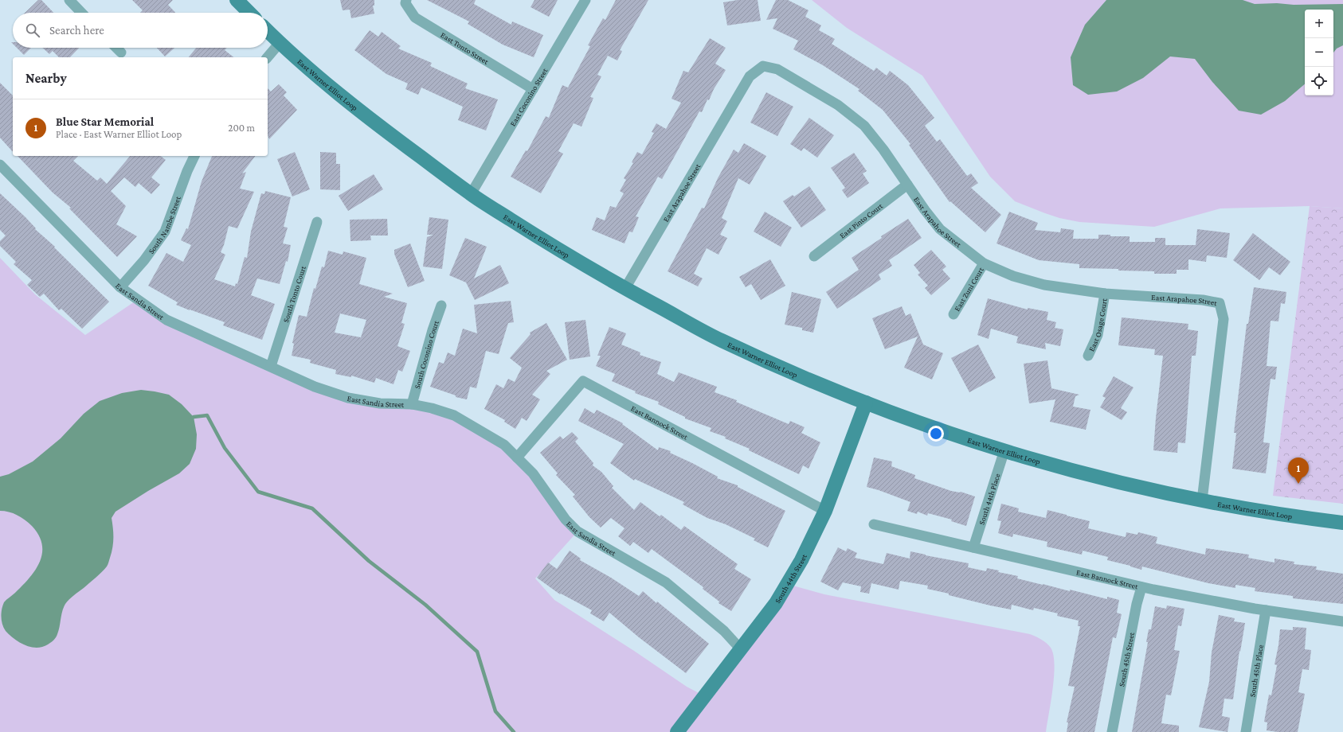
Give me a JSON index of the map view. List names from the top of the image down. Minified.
{"streets":{"main road":["East Warner Elliot Loop","South 44th Street"],"street":["East Tonto Street","East Coconino Street","East Arapahoe Street","East Pinto Court","South Nambe Street","East Zuni Court","South Tonto Court","East Sandia Street","East Osage Court","South Coconino Court","East Bannock Street","South 44th Place","South 45th Street","South 45th Place"]},"crossings":[["East Tonto Street","East Coconino Street"],["East Warner Elliot Loop","East Coconino Street"],["East Warner Elliot Loop","East Arapahoe Street"],["East Warner Elliot Loop","South 44th Place"],["East Warner Elliot Loop","South 44th Street"],["East Arapahoe Street","East Pinto Court"],["East Arapahoe Street","East Zuni Court"],["East Arapahoe Street","East Osage Court"],["South Nambe Street","East Sandia Street"],["South Tonto Court","East Sandia Street"],["East Sandia Street","South Coconino Court"],["East Sandia Street","East Bannock Street"],["East Sandia Street","South 44th Street"],["East Bannock Street","South 44th Place"],["East Bannock Street","South 44th Street"],["East Bannock Street","South 45th Street"],["East Bannock Street","South 45th Place"]],"page":{"map_buttons":["+","−"],"search":"Search here","heading":"Nearby","list":[{"mark":"1","name":"Blue Star Memorial","note":"Place · East Warner Elliot Loop","value":"200 m"}],"pins":"1"}}
